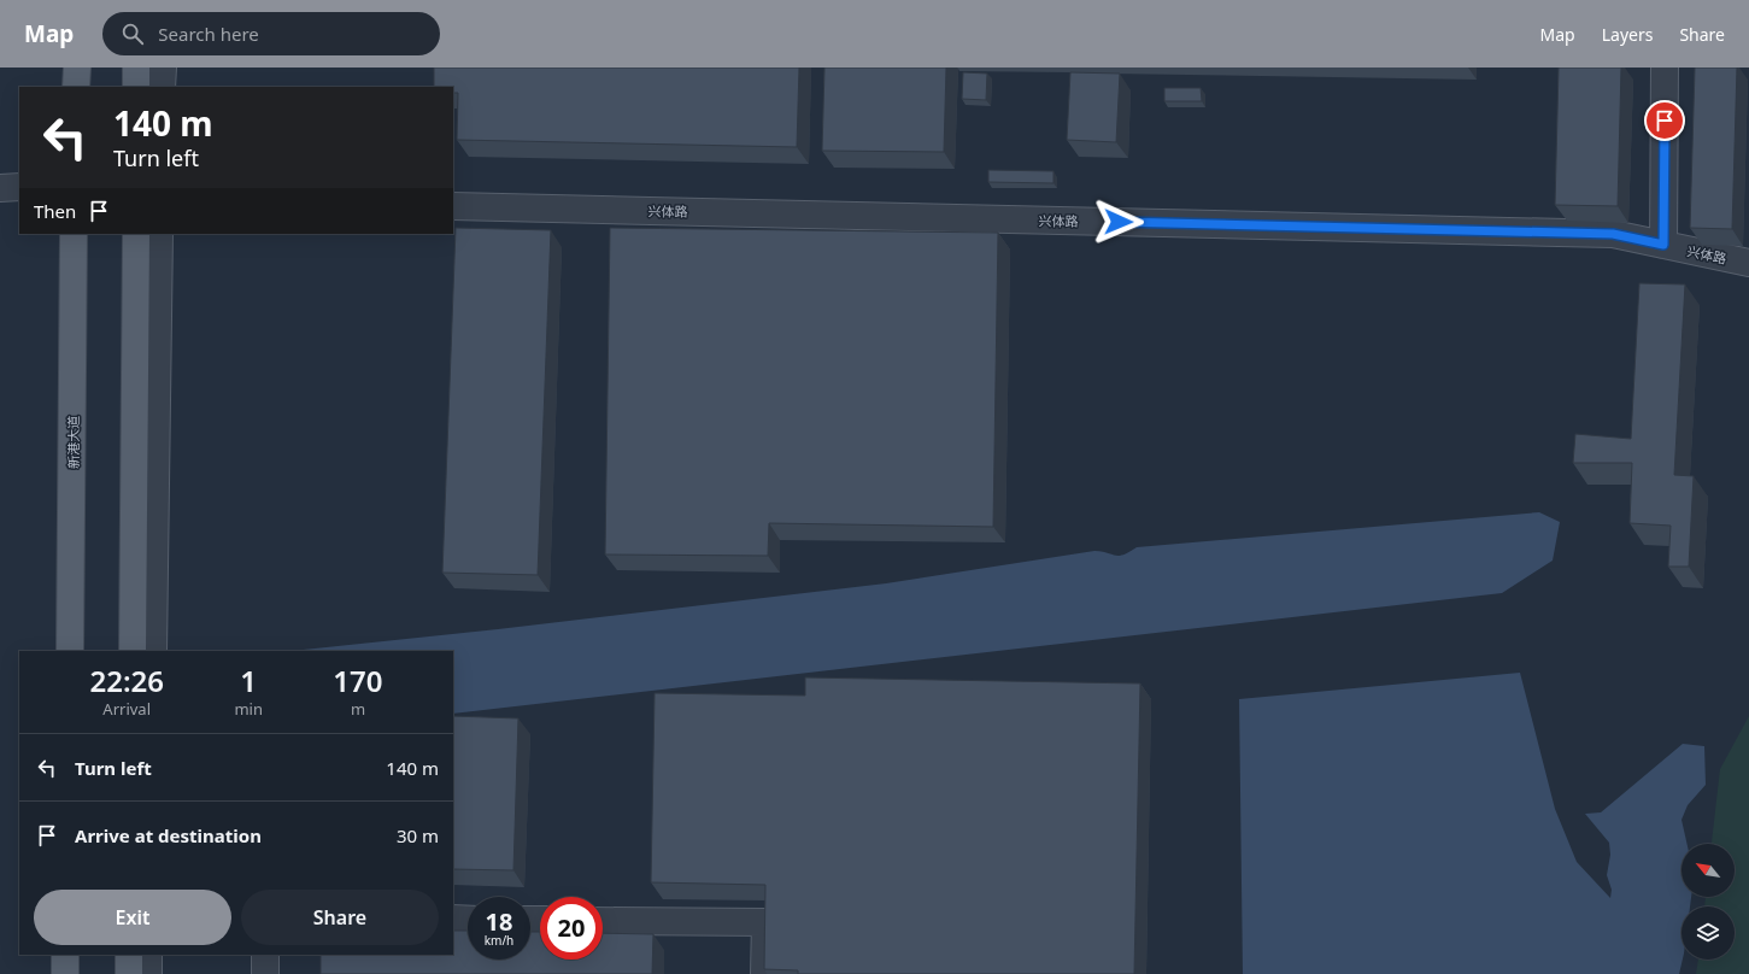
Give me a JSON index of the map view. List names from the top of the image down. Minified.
{"streets":{"main road":["新港大道"],"street":["兴体路"]},"north":"top left","page":{"header":"Map","search":"Search here","nav":["Map","Layers","Share"],"turn":["140 m","Turn left"],"then":"Then","eta":["22:26","Arrival","1","min","170","m"],"list":[{"name":"Turn left","value":"140 m"},{"name":"Arrive at destination","value":"30 m"}],"buttons":["Exit","Share"],"speed":"18 km/h","limit":"20"}}
